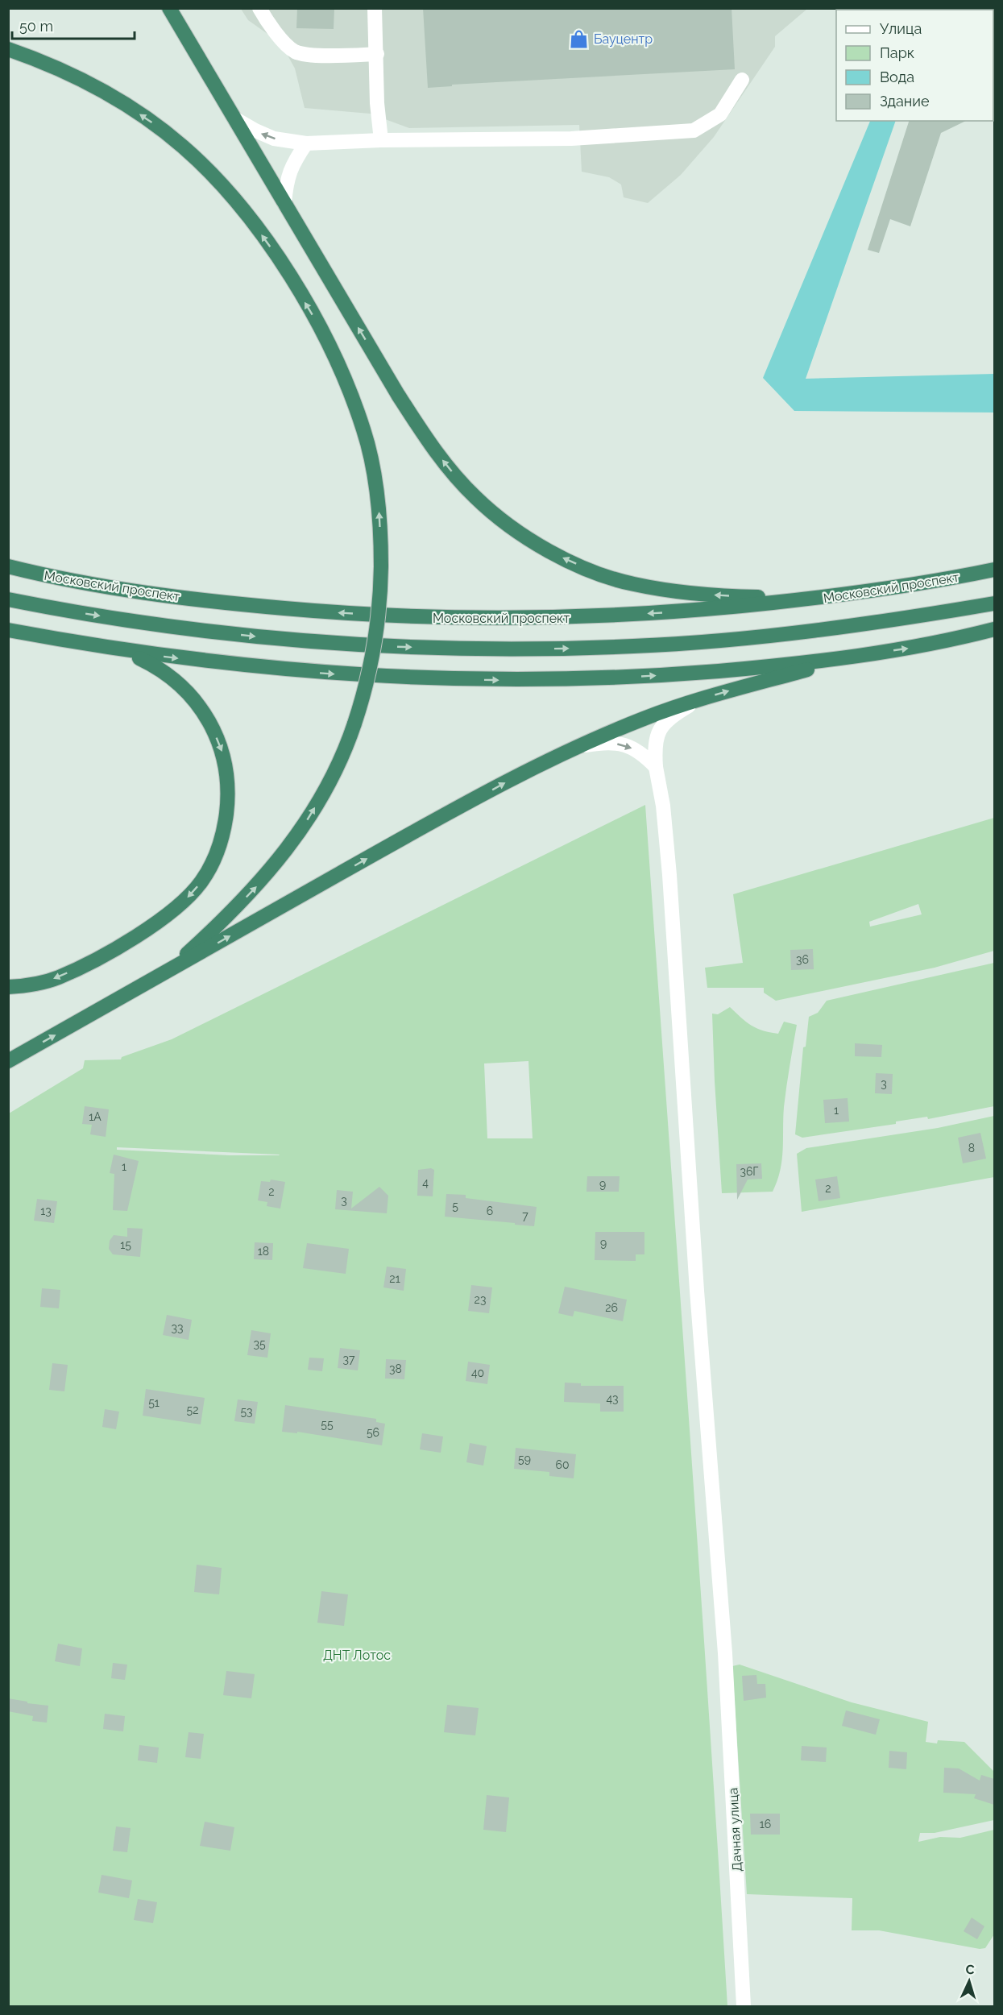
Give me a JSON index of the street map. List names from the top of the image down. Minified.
{"streets":{"highway":["Московский проспект"],"street":["Дачная улица"]},"parks":["ДНТ Лотос"],"places":{"shop":["Бауцентр"]},"house_numbers":["36","3","1","1А","8","1","36Г","4","9","2","2","3","5","13","6","7","9","15","18","21","23","26","33","35","37","38","40","43","51","52","53","55","56","59","60","16"],"legend":["Улица","Парк","Вода","Здание"],"scale_bar":"50 m","north":"top"}
